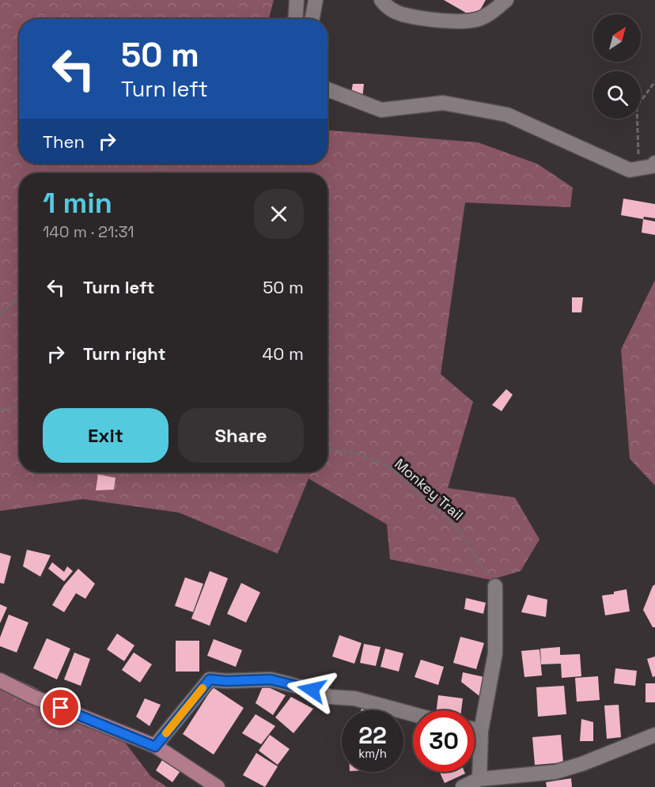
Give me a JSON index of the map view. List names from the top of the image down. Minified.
{"streets":{"path":["Monkey Trail"]},"north":"top right","page":{"turn":["50 m","Turn left"],"then":"Then","heading":["1 min","140 m · 21:31"],"list":[{"name":"Turn left","value":"50 m"},{"name":"Turn right","value":"40 m"}],"buttons":["Exit","Share"],"speed":"22 km/h","limit":"30"}}
